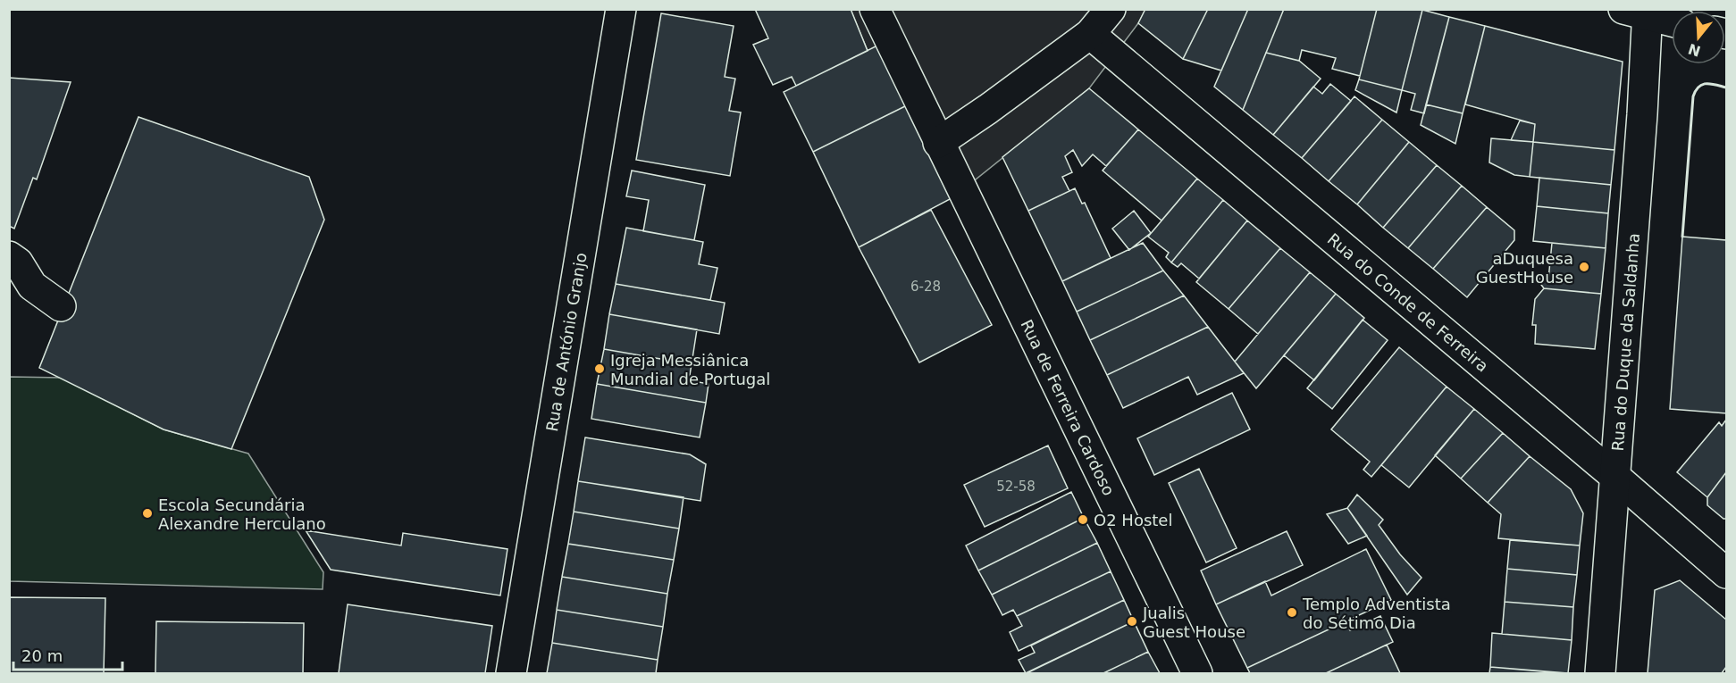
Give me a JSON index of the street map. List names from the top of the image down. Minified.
{"streets":{"street":["Rua do Conde de Ferreira","Rua de António Granjo","Rua do Duque da Saldanha","Rua de Ferreira Cardoso"]},"crossings":[["Rua do Conde de Ferreira","Rua do Duque da Saldanha"]],"places":["aDuquesa GuestHouse","Igreja Messiânica Mundial de Portugal","Escola Secundária Alexandre Herculano","O2 Hostel","Templo Adventista do Sétimo Dia","Jualis Guest House"],"house_numbers":["6-28","52-58"],"scale_bar":"20 m","north":"bottom"}
